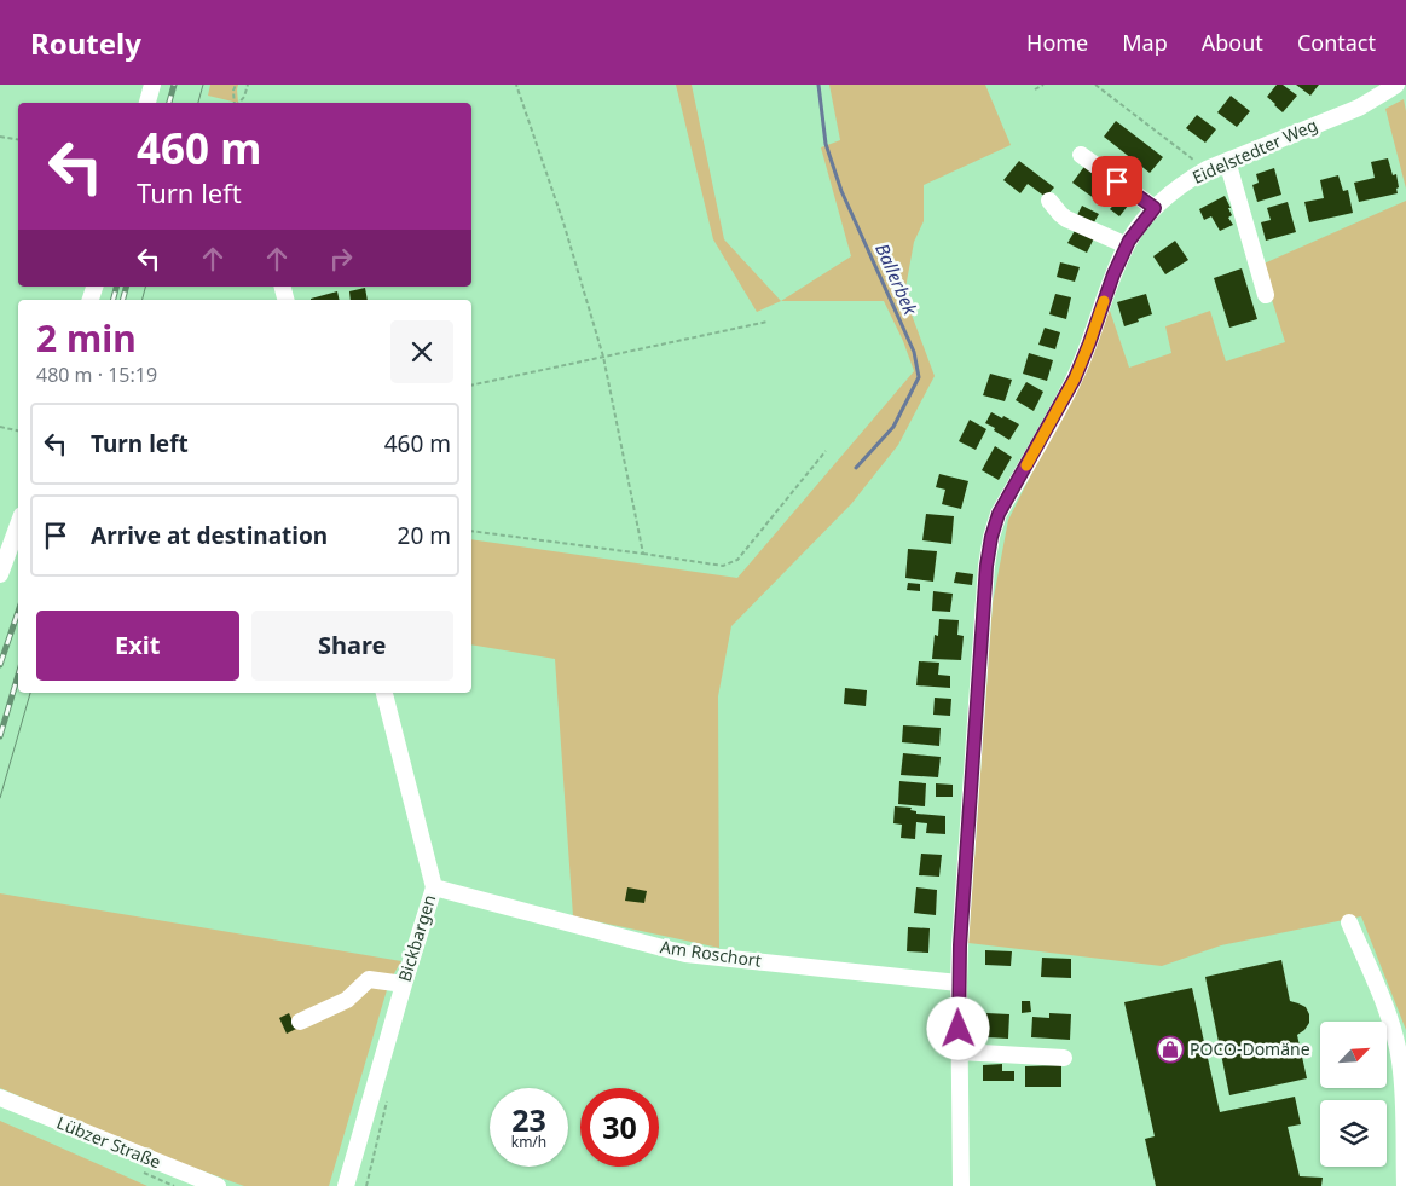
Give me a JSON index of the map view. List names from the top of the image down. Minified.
{"streets":{"street":["Eidelstedter Weg","Bickbargen","Am Roschort","Lübzer Straße"]},"crossings":[["Eidelstedter Weg","Am Roschort"],["Bickbargen","Am Roschort"]],"water":["Ballerbek"],"places":{"shop":["POCO-Domäne"]},"north":"top right","page":{"header":"Routely","nav":["Home","Map","About","Contact"],"turn":["460 m","Turn left"],"heading":["2 min","480 m · 15:19"],"list":[{"name":"Turn left","value":"460 m"},{"name":"Arrive at destination","value":"20 m"}],"buttons":["Exit","Share"],"speed":"23 km/h","limit":"30"}}
